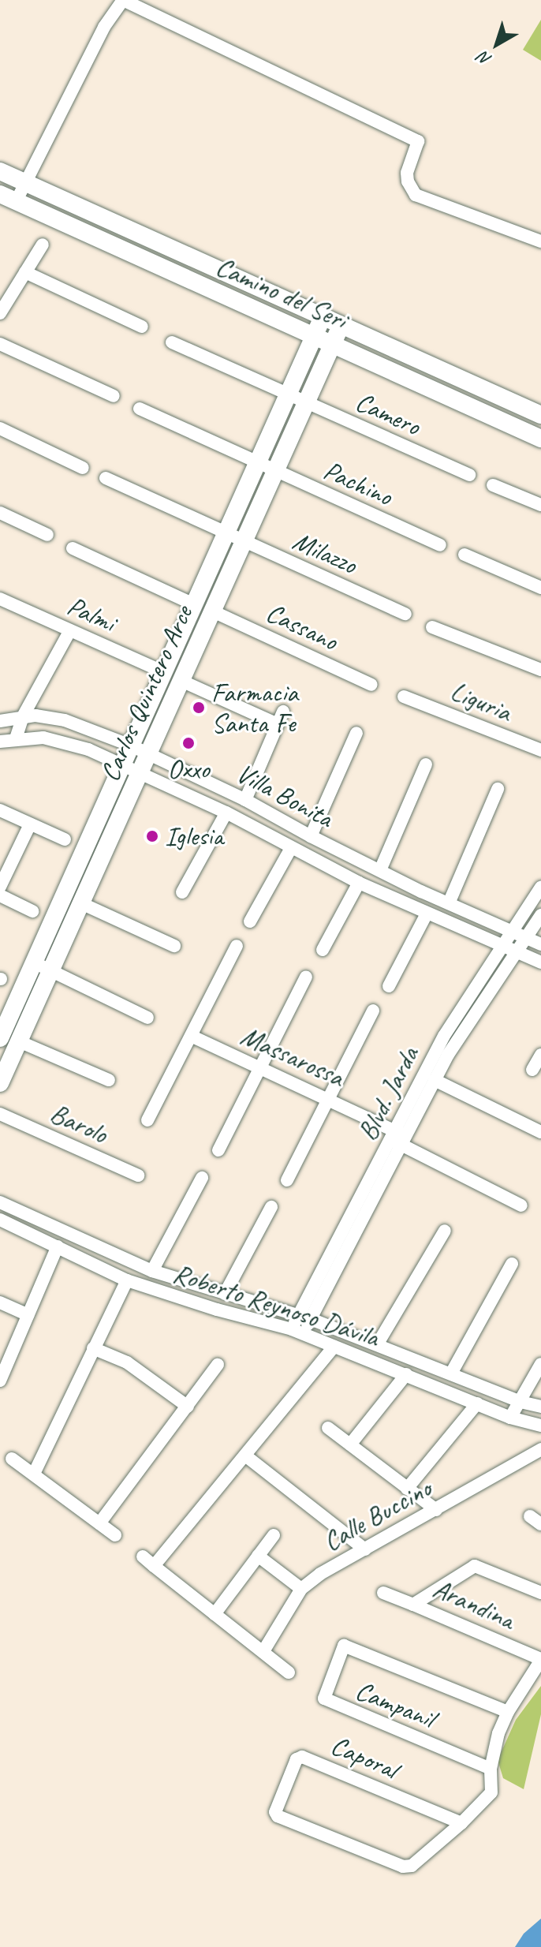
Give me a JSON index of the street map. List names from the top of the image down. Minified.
{"streets":{"main road":["Camino del Seri","Carlos Quintero Arce"],"street":["Camero","Pachino","Milazzo","Palmi","Cassano","Liguria","Villa Bonita","Massarossa","Blvd. Jarda","Barolo","Roberto Reynoso Dávila","Calle Buccino","Arandina","Campanil","Caporal"]},"crossings":[["Camino del Seri","Carlos Quintero Arce"],["Camero","Carlos Quintero Arce"],["Pachino","Carlos Quintero Arce"],["Milazzo","Carlos Quintero Arce"],["Palmi","Carlos Quintero Arce"],["Cassano","Carlos Quintero Arce"],["Carlos Quintero Arce","Villa Bonita"],["Villa Bonita","Blvd. Jarda"],["Massarossa","Blvd. Jarda"],["Blvd. Jarda","Roberto Reynoso Dávila"]],"places":["Farmacia Santa Fe","Oxxo","Iglesia"],"north":"bottom left"}
